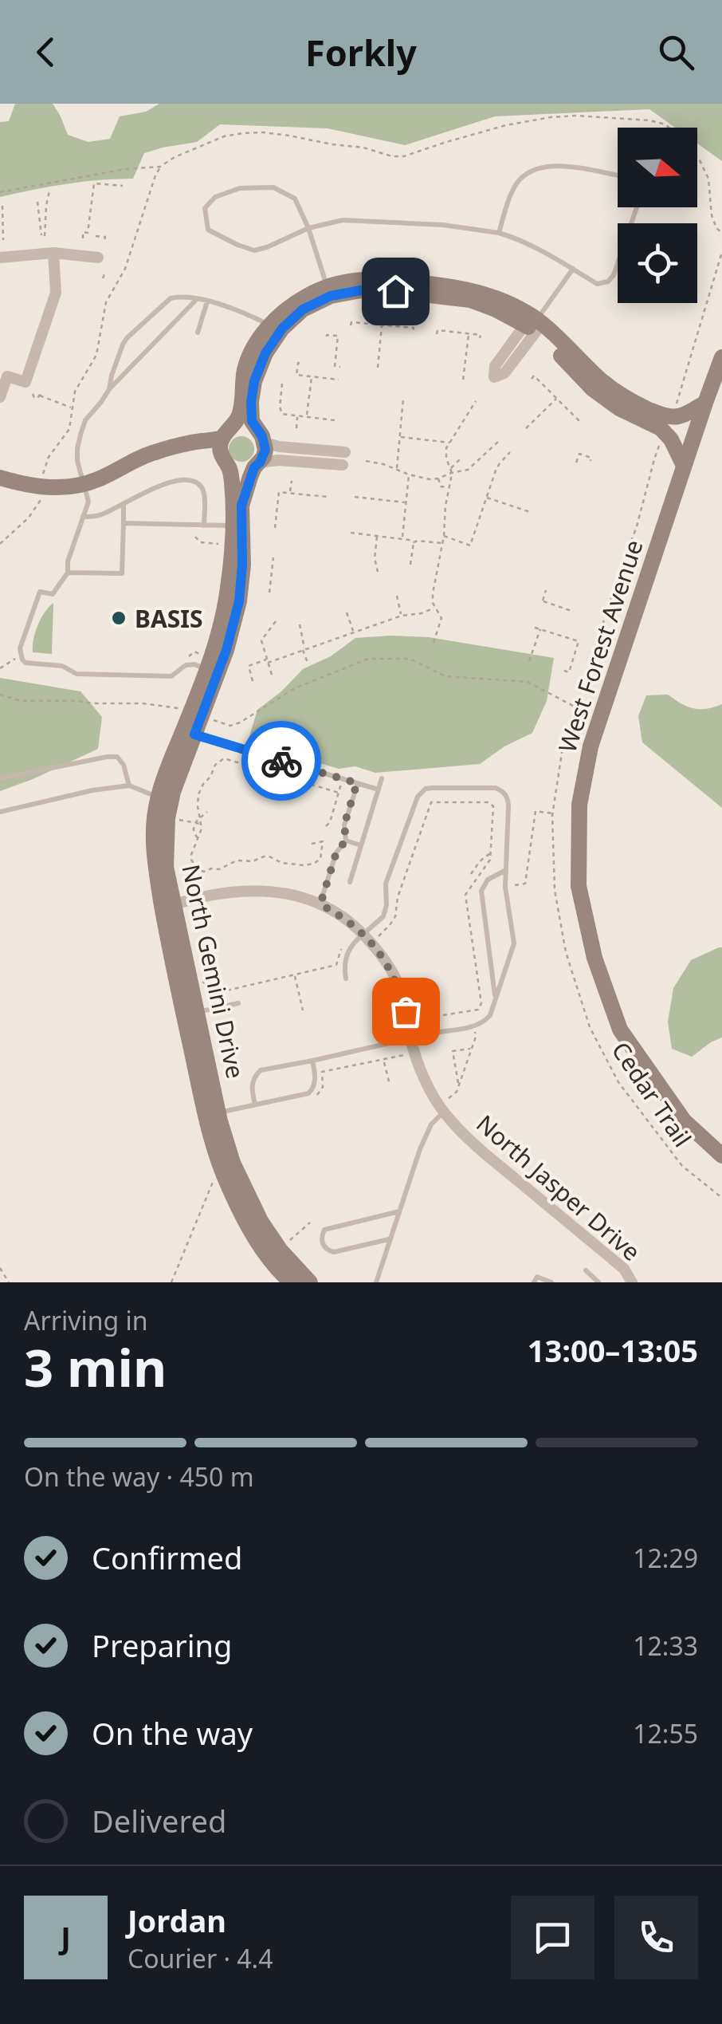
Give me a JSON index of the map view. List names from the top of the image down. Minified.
{"streets":{"street":["West Forest Avenue","North Gemini Drive","North Jasper Drive"],"path":["Cedar Trail"]},"crossings":[["West Forest Avenue","North Gemini Drive"],["North Gemini Drive","North Jasper Drive"]],"places":["BASIS"],"north":"right","page":{"header":"Forkly","heading":["3 min","Arriving in","13:00–13:05"],"panel":["Jordan","Courier · 4.4"],"bar":"On the way · 450 m","list":[["Confirmed","12:29"],["Preparing","12:33"],["On the way","12:55"],"Delivered"],"round":"J"}}
